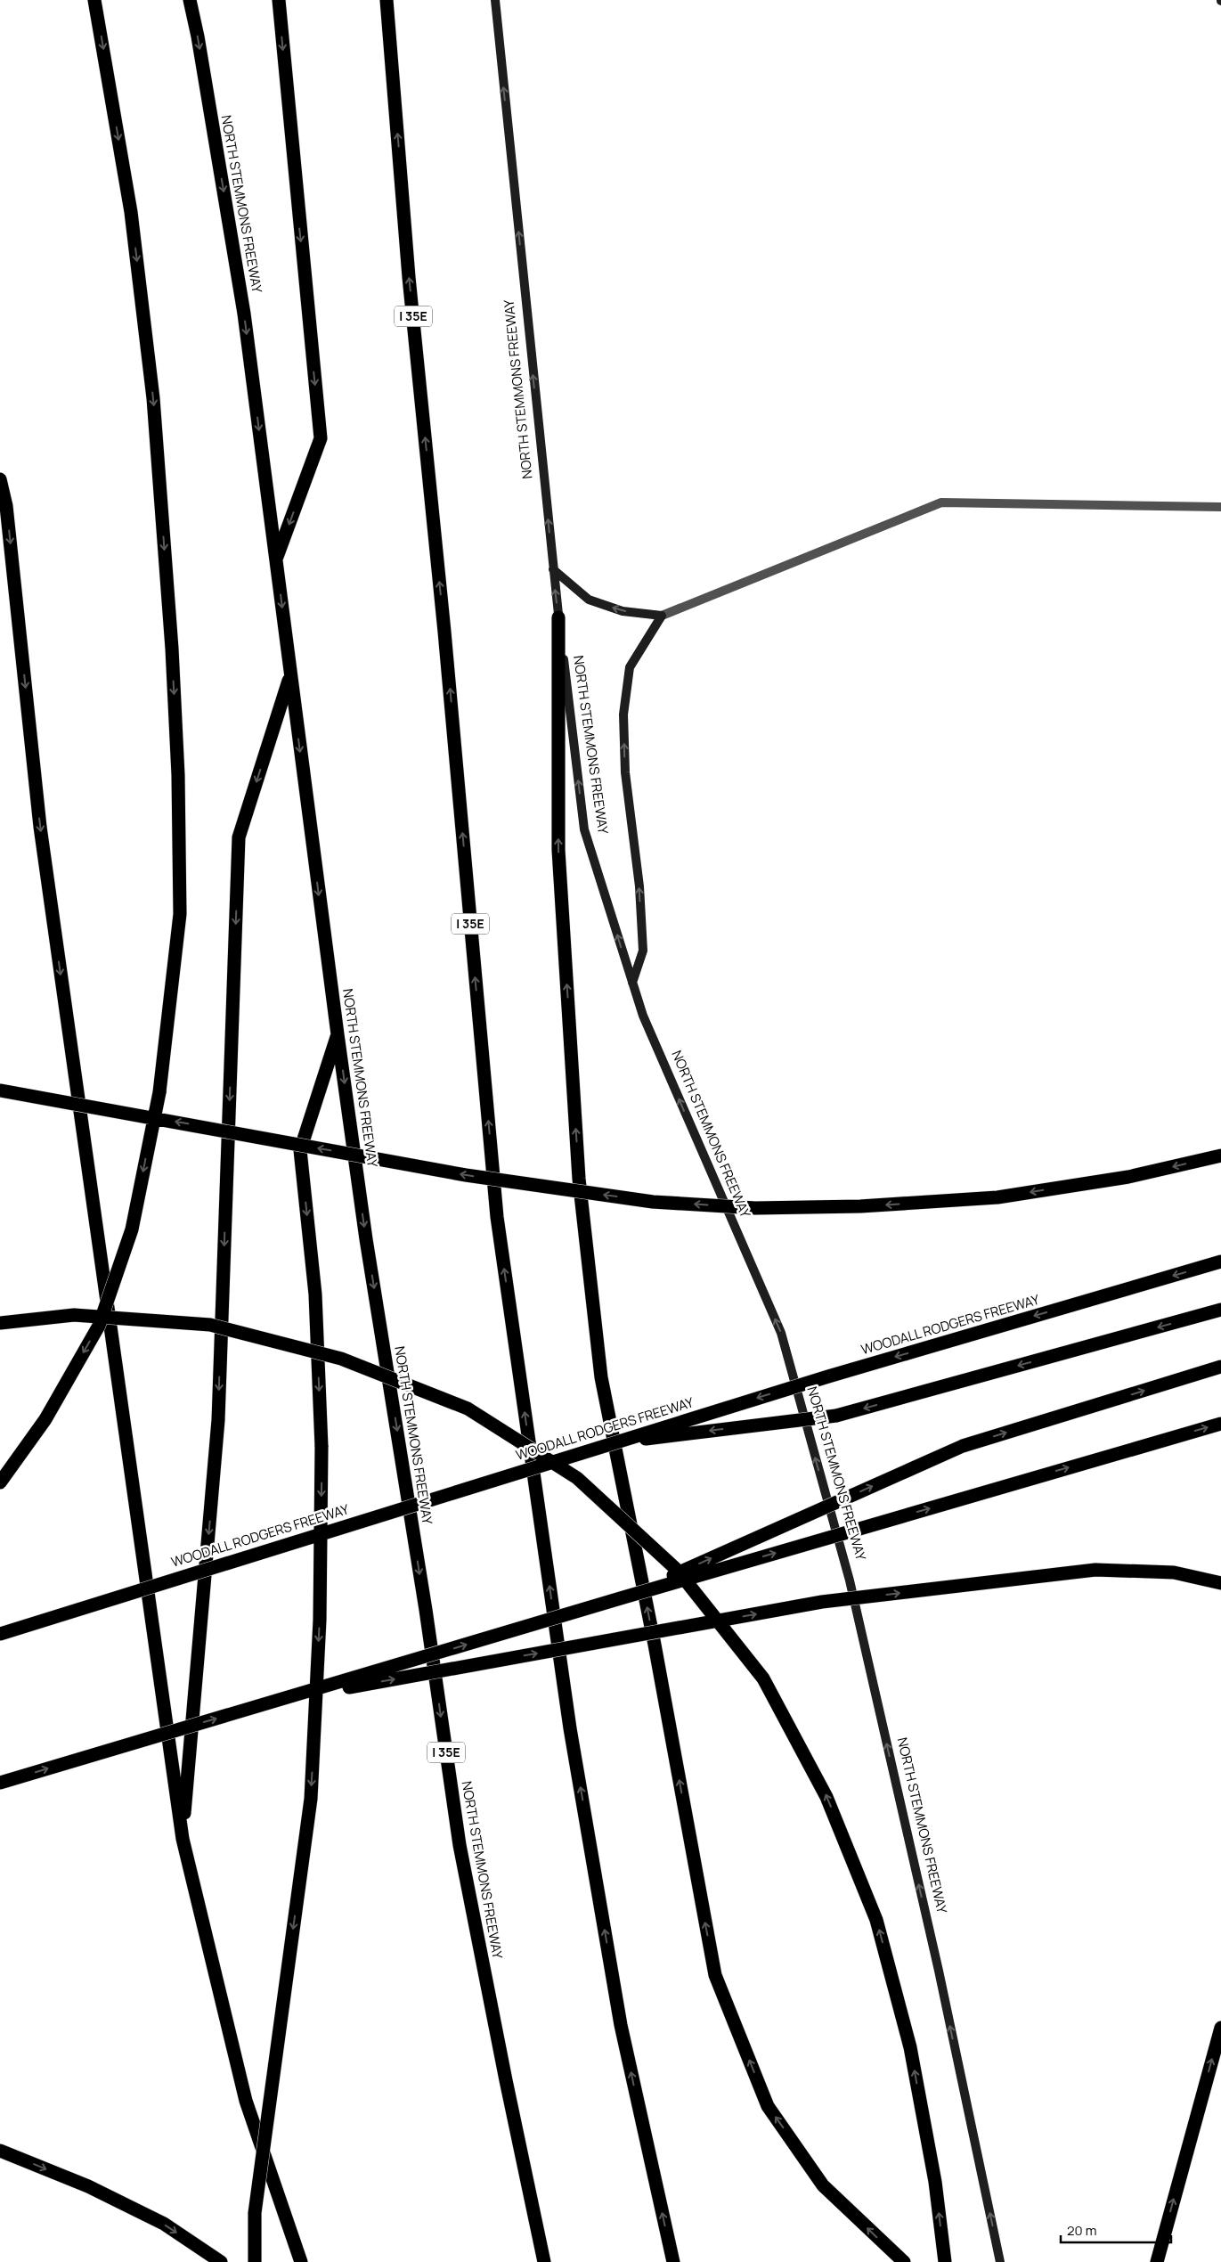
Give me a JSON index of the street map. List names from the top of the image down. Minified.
{"streets":{"highway":["NORTH STEMMONS FREEWAY","I 35E","WOODALL RODGERS FREEWAY"]},"scale_bar":"20 m"}
